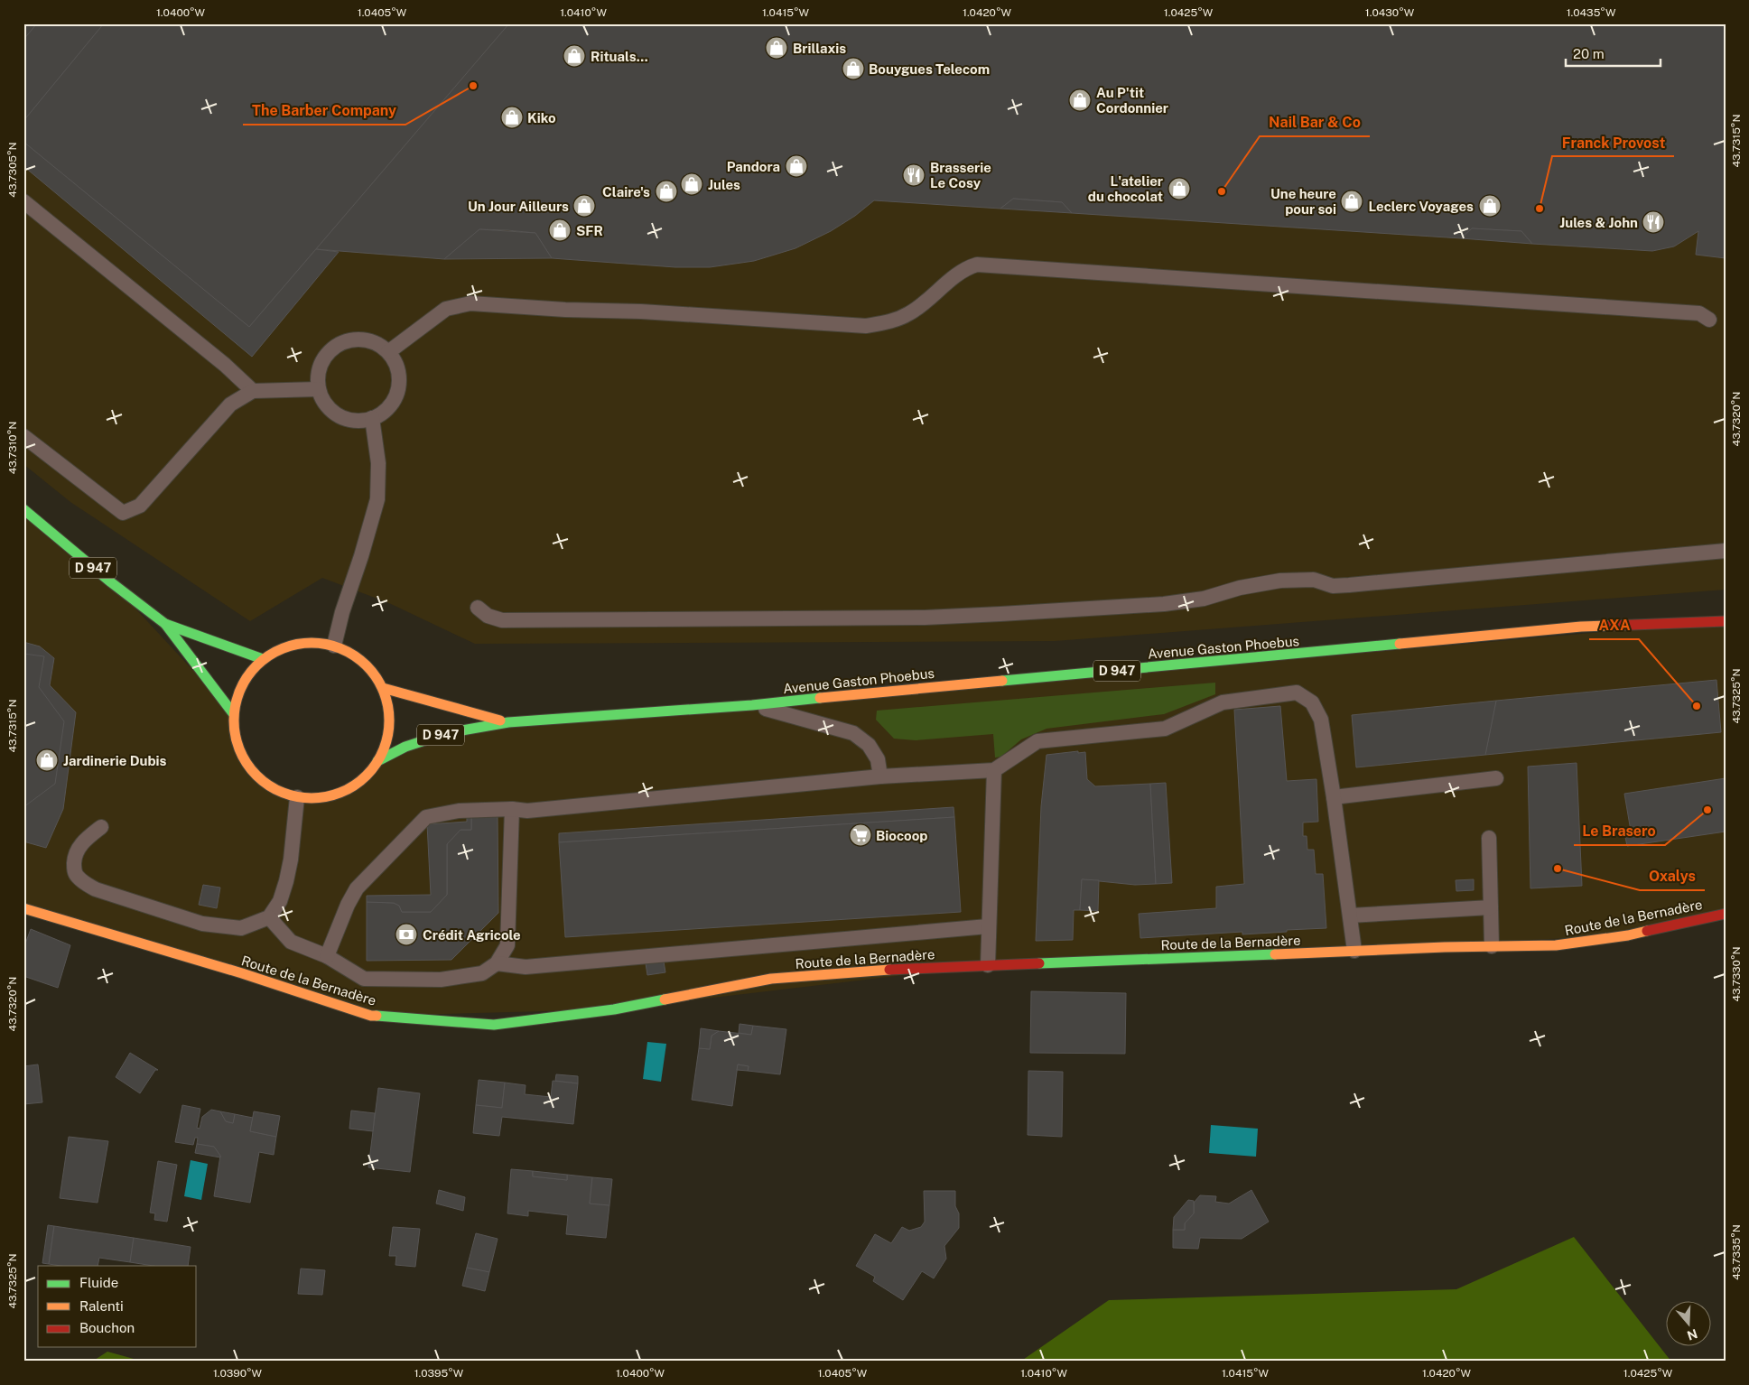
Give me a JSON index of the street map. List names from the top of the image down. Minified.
{"streets":{"main road":["D 947","Avenue Gaston Phoebus","Route de la Bernadère"]},"crossings":[["D 947","Avenue Gaston Phoebus"]],"places":{"shop":["Brillaxis","Rituals...","Bouygues Telecom","Au P'tit Cordonnier","Kiko","Pandora","Jules","L'atelier du chocolat","Claire's","Une heure pour soi","Un Jour Ailleurs","Leclerc Voyages","SFR","Jardinerie Dubis"],"other":["The Barber Company","Nail Bar & Co","Franck Provost","AXA","Le Brasero","Oxalys"],"restaurant":["Brasserie Le Cosy","Jules & John"],"supermarket":["Biocoop"],"bank":["Crédit Agricole"]},"legend":["Fluide","Ralenti","Bouchon"],"scale_bar":"20 m","north":"bottom","coordinates":["1.0400°W","1.0405°W","1.0410°W","1.0415°W","1.0420°W","1.0425°W","1.0430°W","1.0435°W","43.7315°N","43.7305°N","43.7320°N","43.7310°N","43.7325°N","43.7330°N","43.7335°N","1.0390°W","1.0395°W"]}
